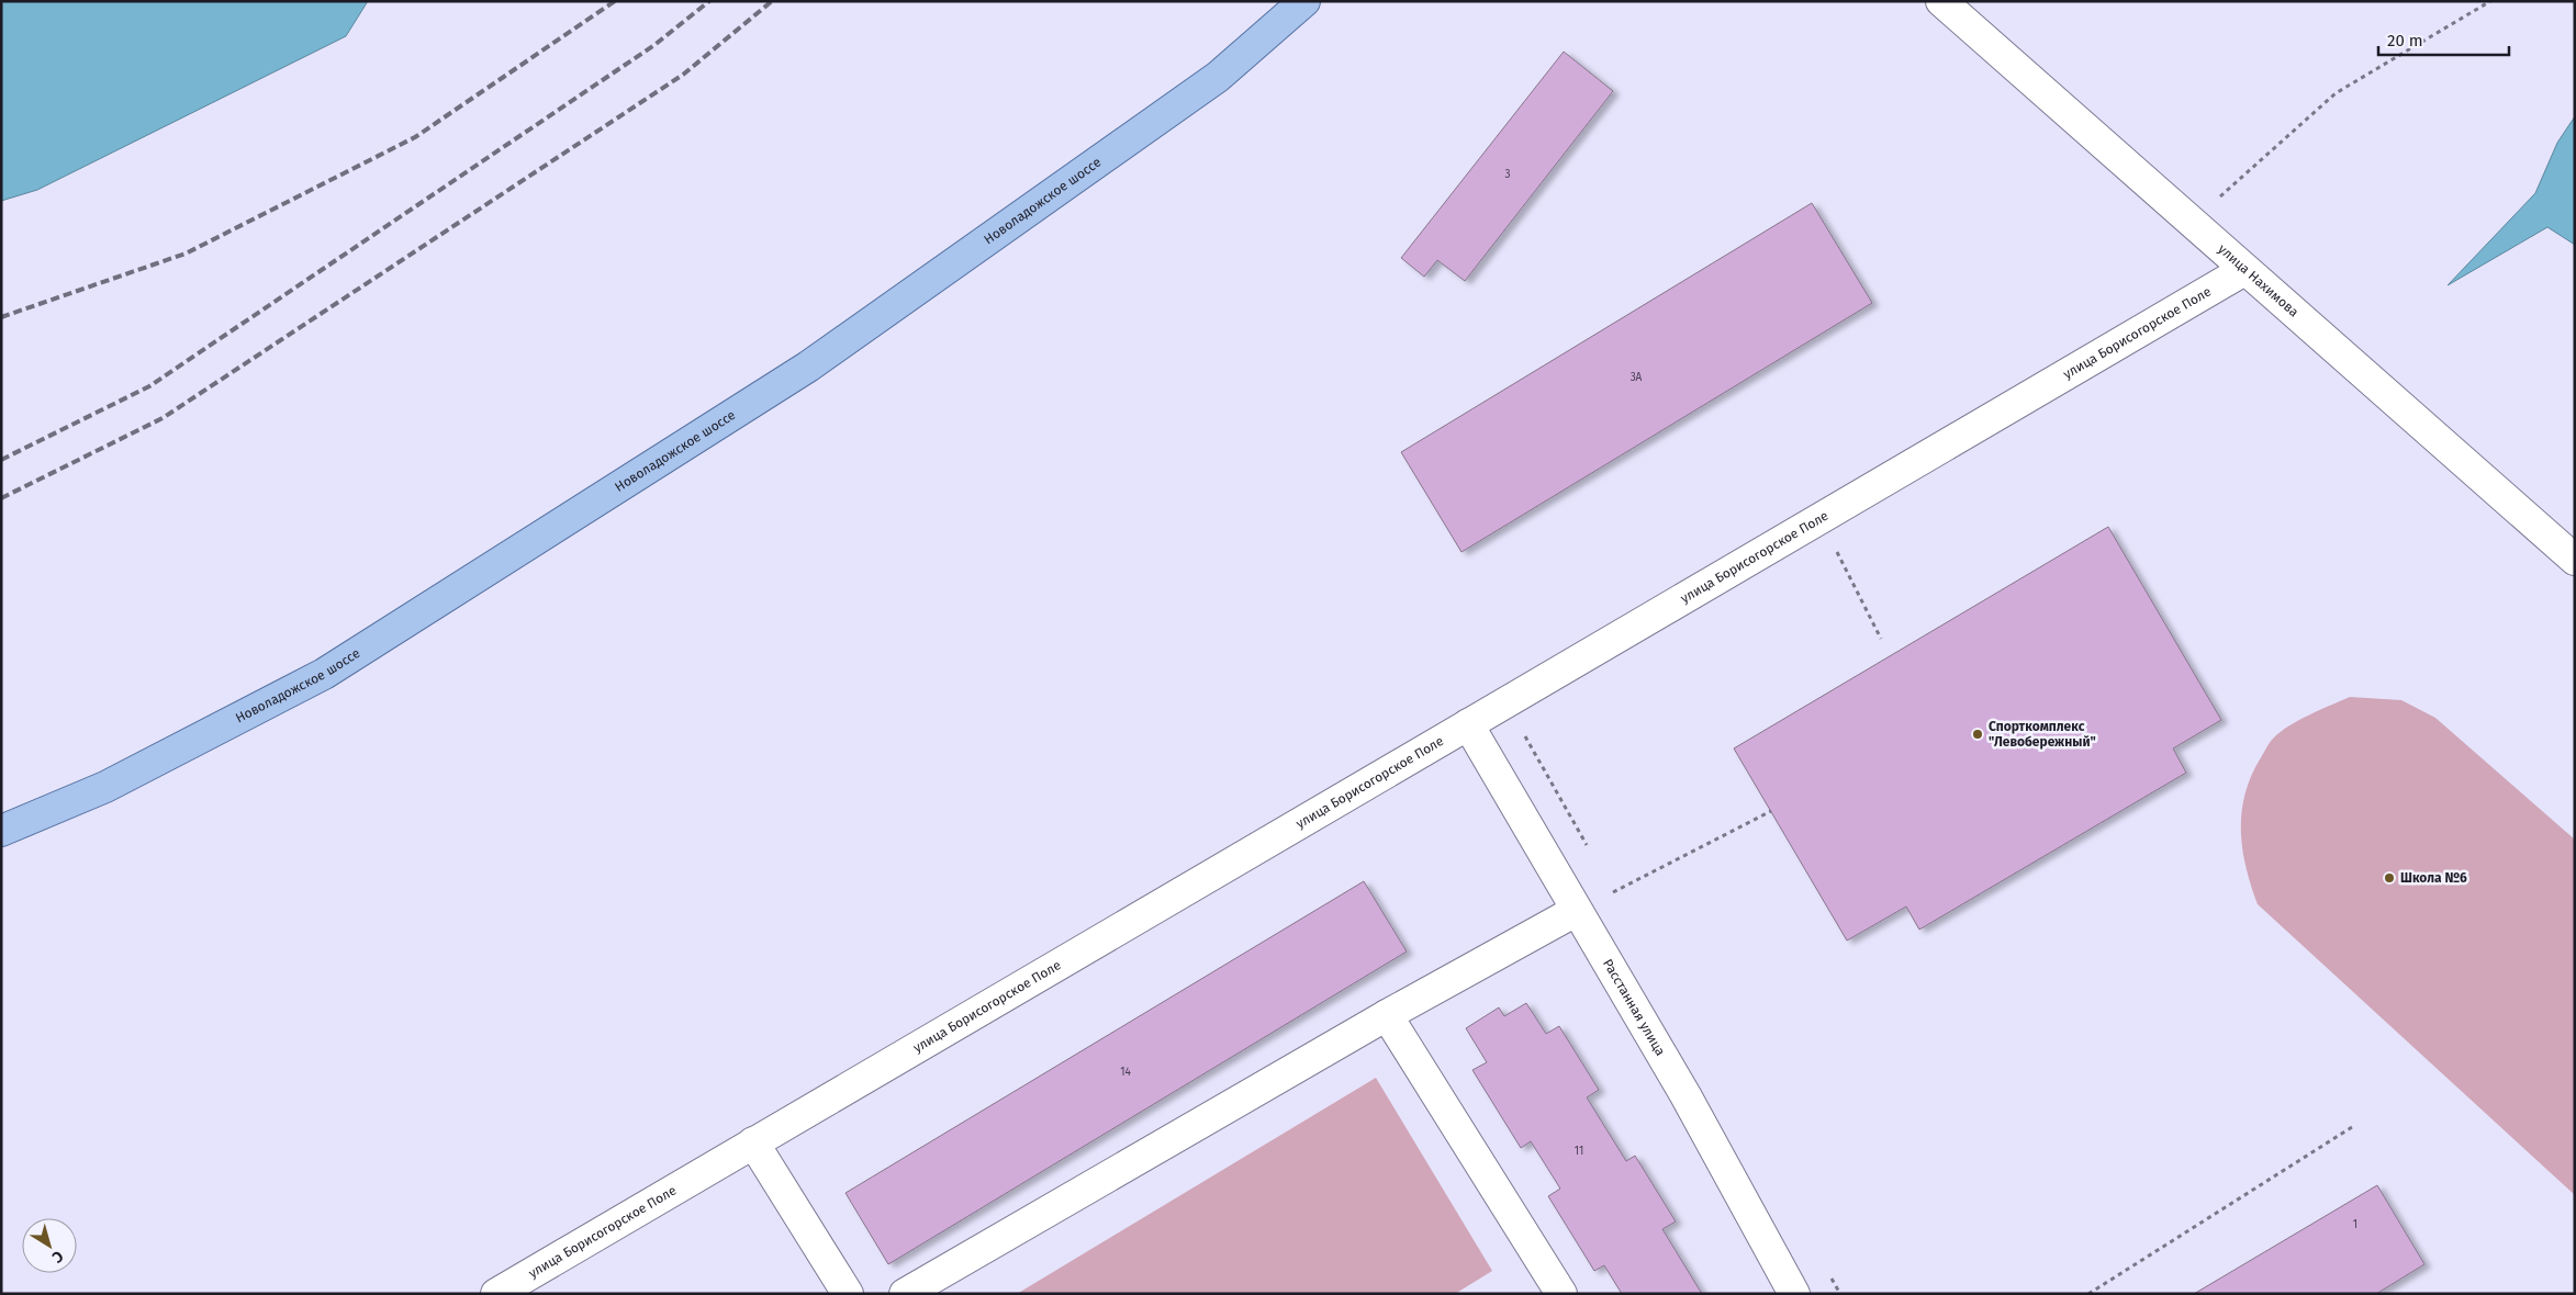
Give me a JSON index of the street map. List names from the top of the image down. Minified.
{"streets":{"main road":["Новоладожское шоссе"],"street":["улица Нахимова","улица Борисогорское Поле","Расстанная улица"]},"crossings":[["улица Нахимова","улица Борисогорское Поле"],["улица Борисогорское Поле","Расстанная улица"]],"places":["Спорткомплекс \"Левобережный\"","Школа №6"],"house_numbers":["3","3А","14","11","1"],"scale_bar":"20 m","north":"bottom right"}
